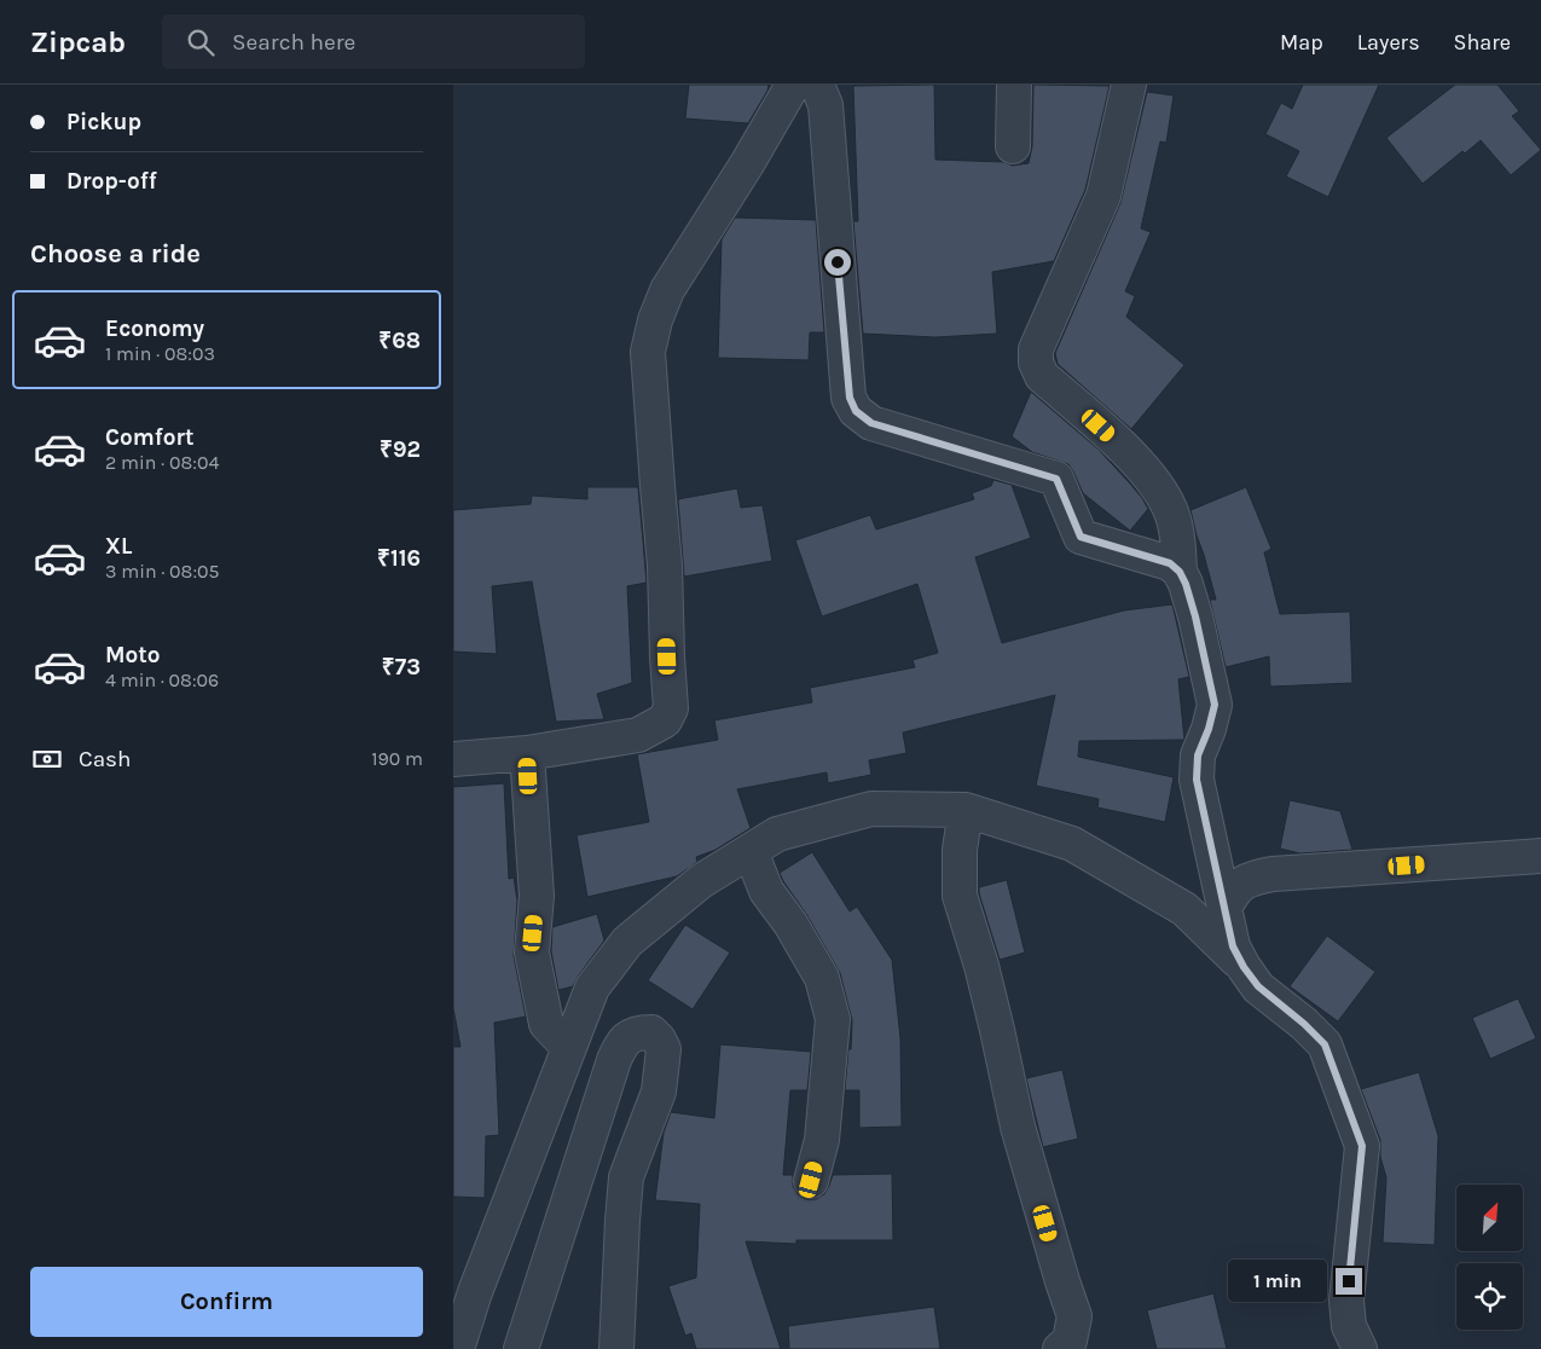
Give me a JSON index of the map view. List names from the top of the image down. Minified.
{"north":"top right","page":{"header":"Zipcab","search":"Search here","nav":["Map","Layers","Share"],"banner":["Pickup","Drop-off"],"heading":"Choose a ride","list":[{"name":"Economy","note":"1 min · 08:03","value":"₹68"},{"name":"Comfort","note":"2 min · 08:04","value":"₹92"},{"name":"XL","note":"3 min · 08:05","value":"₹116"},{"name":"Moto","note":"4 min · 08:06","value":"₹73"}],"pay":["Cash","190 m"],"buttons":"Confirm","bubble":"1 min"}}
